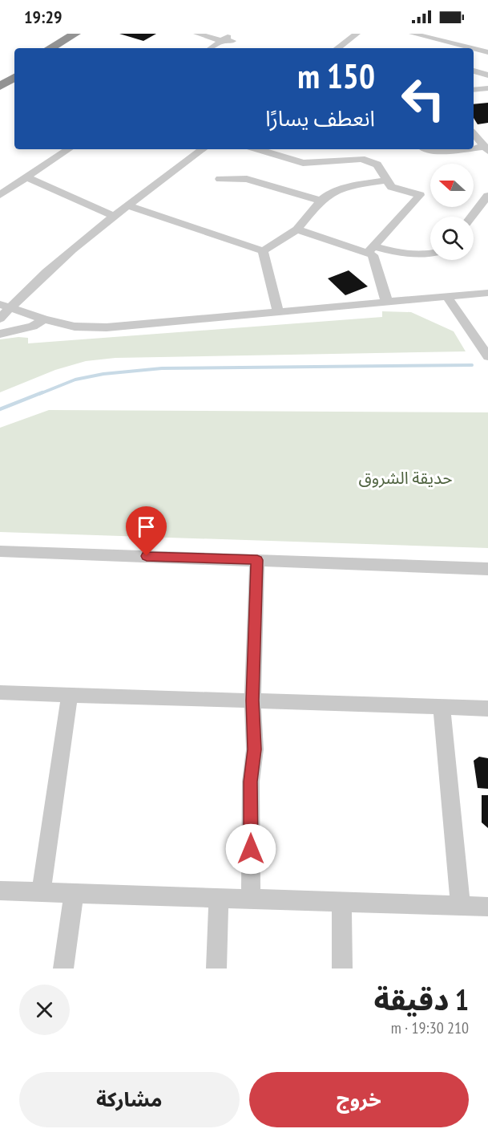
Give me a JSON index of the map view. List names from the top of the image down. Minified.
{"parks":["حديقة الشروق"],"north":"left","page":{"status":"19:29","turn":["150 m","انعطف يسارًا"],"heading":["1 دقيقة","210 m · 19:30"],"buttons":["خروج","مشاركة"]}}
